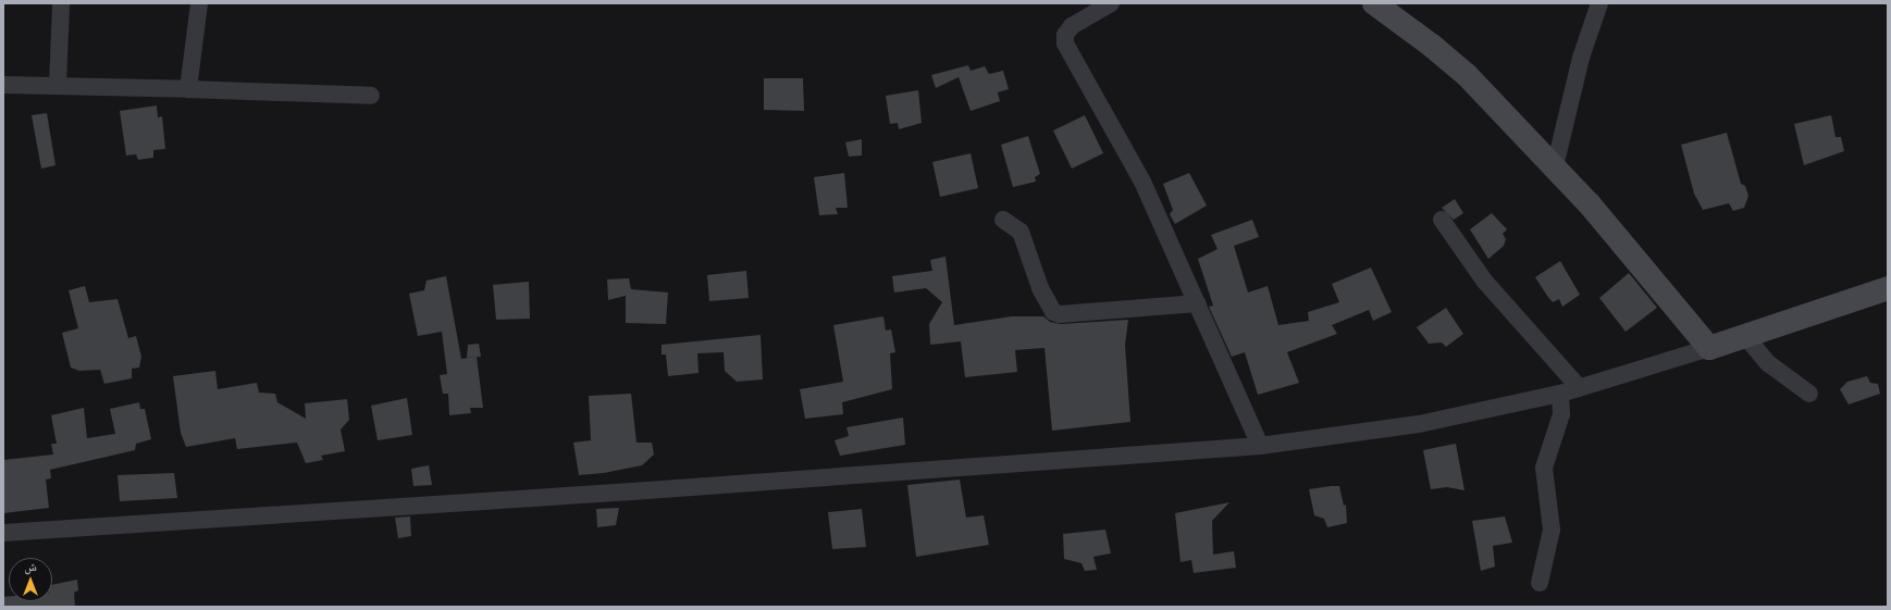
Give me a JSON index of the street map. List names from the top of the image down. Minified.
{"north":"top"}
